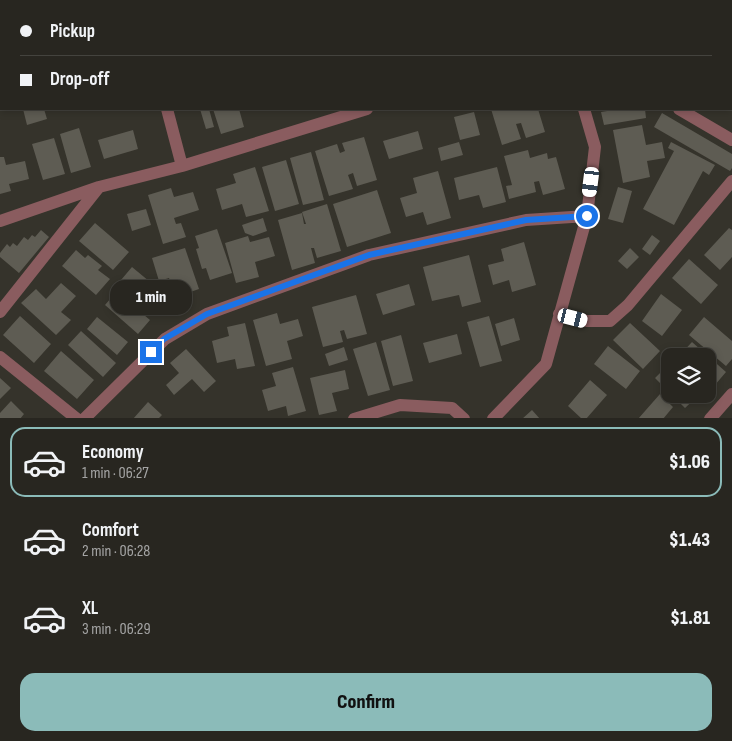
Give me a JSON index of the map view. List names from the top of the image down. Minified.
{"page":{"banner":["Pickup","Drop-off"],"bubble":"1 min","list":[{"name":"Economy","note":"1 min · 06:27","value":"$1.06"},{"name":"Comfort","note":"2 min · 06:28","value":"$1.43"},{"name":"XL","note":"3 min · 06:29","value":"$1.81"}],"buttons":"Confirm"}}
